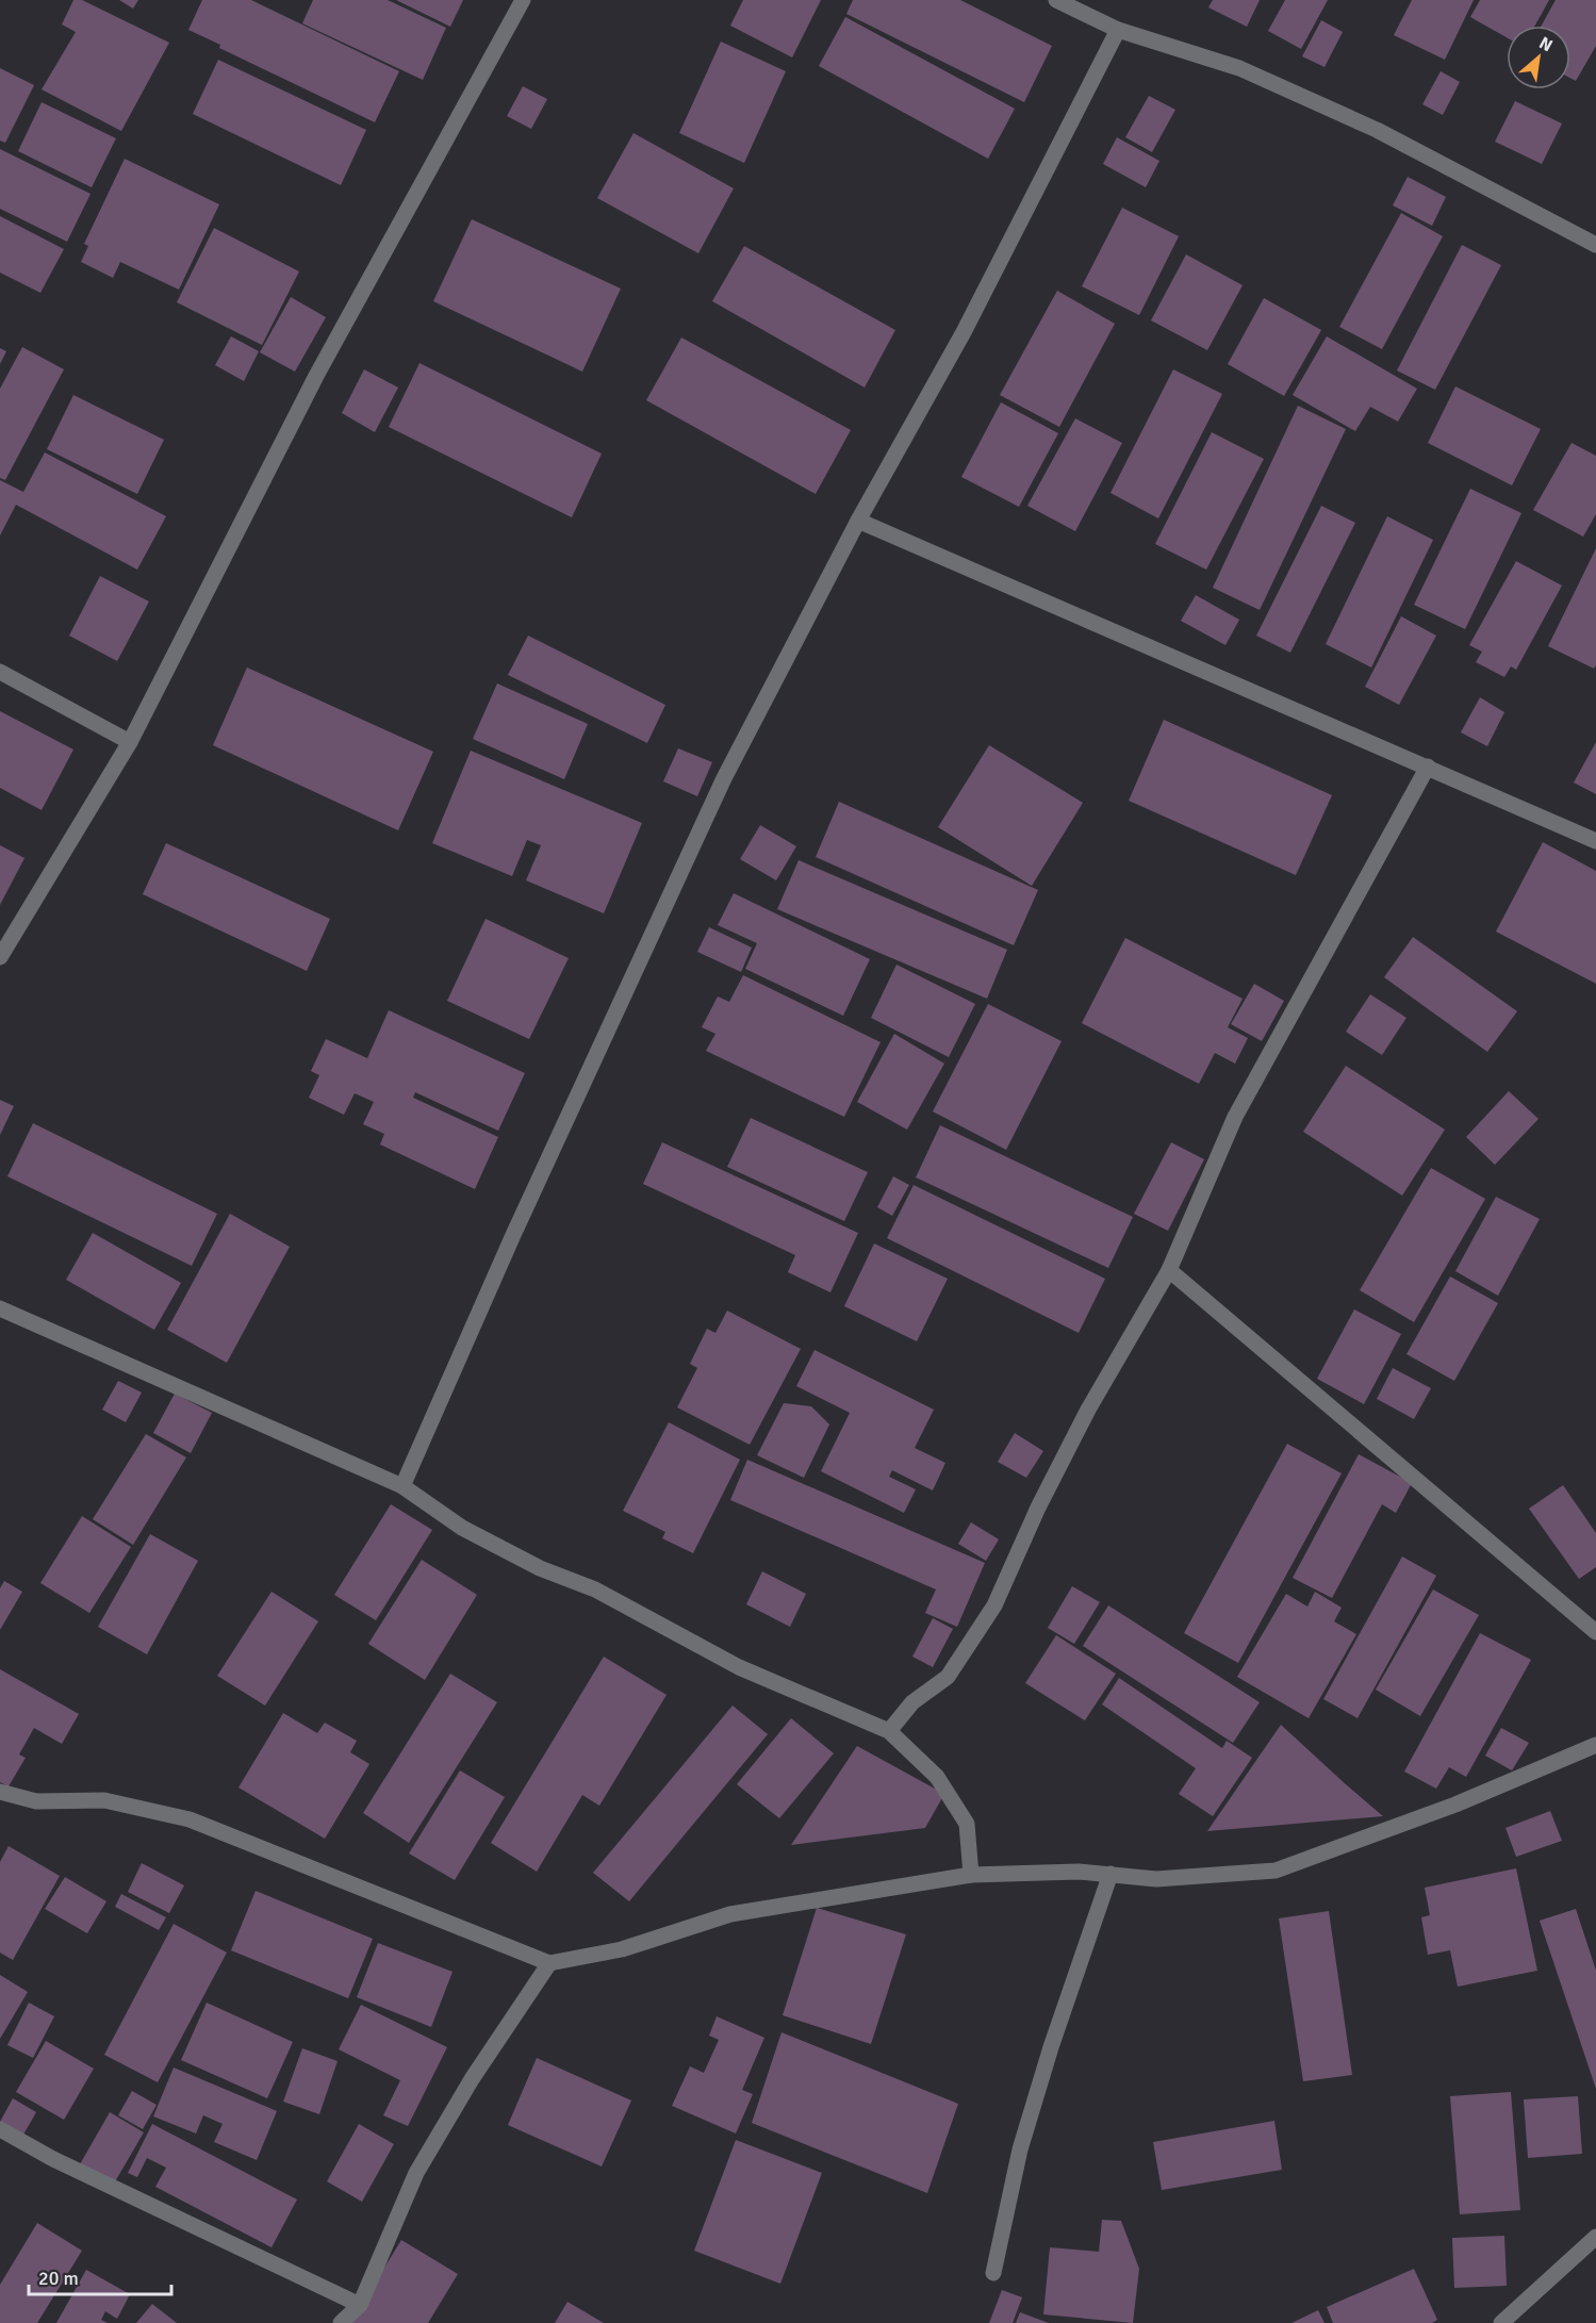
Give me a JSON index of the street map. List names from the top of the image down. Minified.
{"scale_bar":"20 m","north":"top right"}
